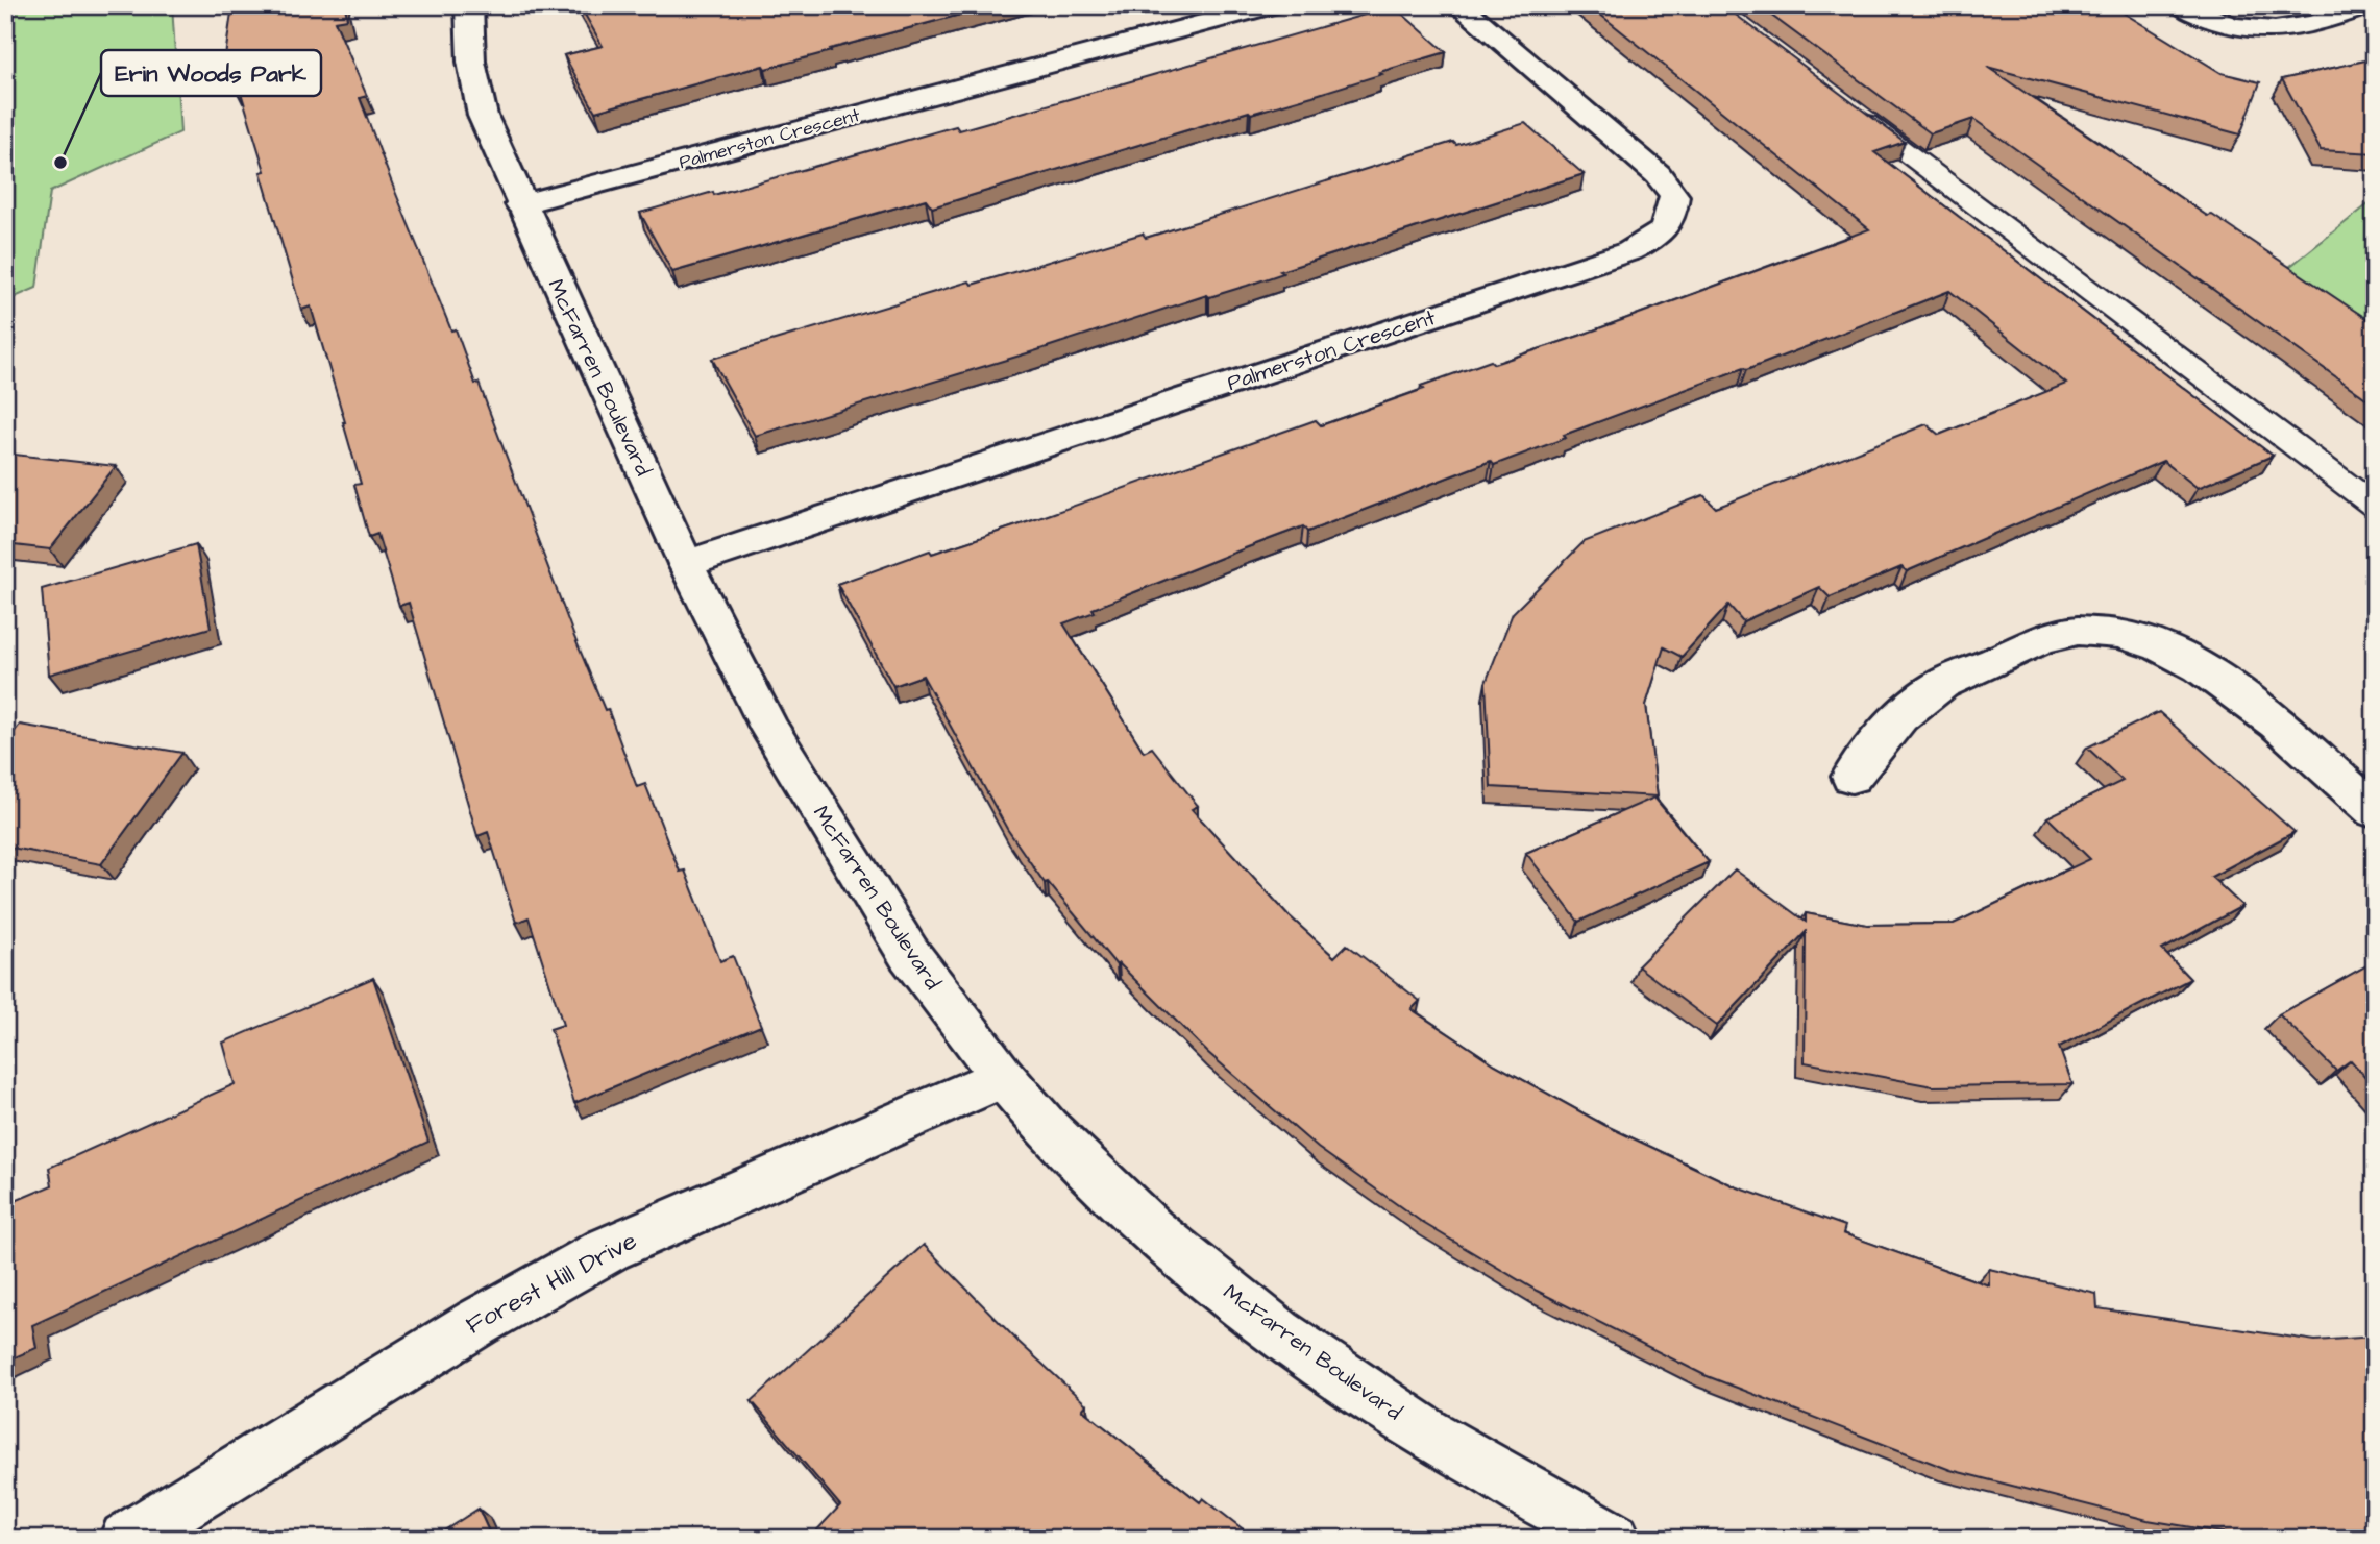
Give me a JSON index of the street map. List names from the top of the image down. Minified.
{"streets":{"street":["Palmerston Crescent","McFarren Boulevard","Forest Hill Drive"]},"crossings":[["Palmerston Crescent","McFarren Boulevard"],["McFarren Boulevard","Forest Hill Drive"]],"places":["Erin Woods Park"]}
